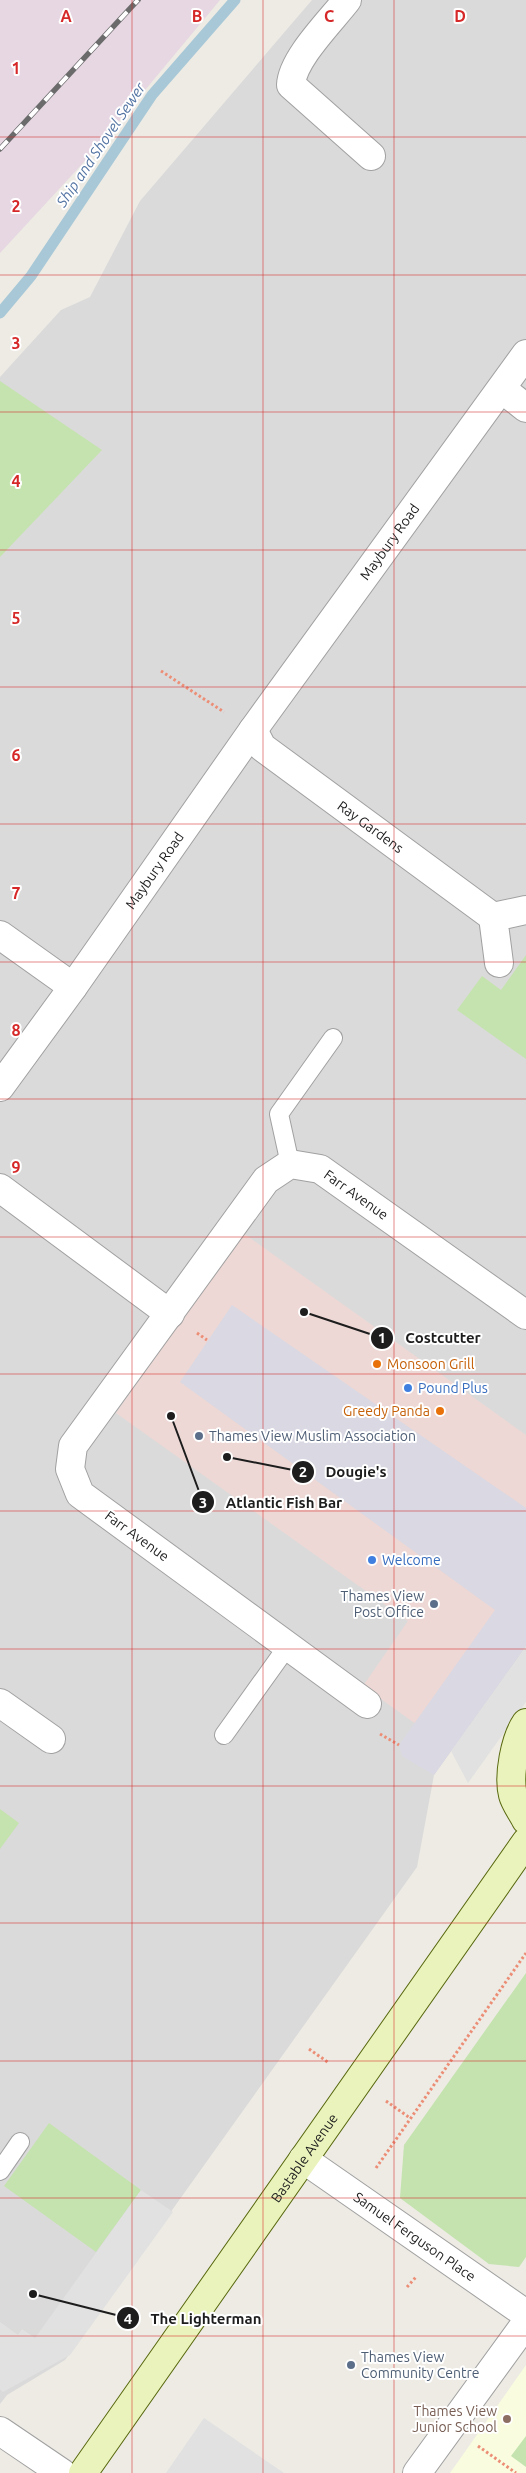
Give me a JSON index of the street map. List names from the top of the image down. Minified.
{"streets":{"street":["Maybury Road","Ray Gardens","Farr Avenue","Bastable Avenue","Samuel Ferguson Place"]},"crossings":[["Maybury Road","Ray Gardens"],["Bastable Avenue","Samuel Ferguson Place"]],"water":["Ship and Shovel Sewer"],"places":["Costcutter","Monsoon Grill","Pound Plus","Greedy Panda","Atlantic Fish Bar","Thames View Muslim Association","Dougie's","Welcome","Thames View Post Office","The Lighterman","Thames View Community Centre","Thames View Junior School"],"grid":{"columns":["A","B","C","D"],"rows":["1","2","3","4","5","6","7","8","9"]}}
